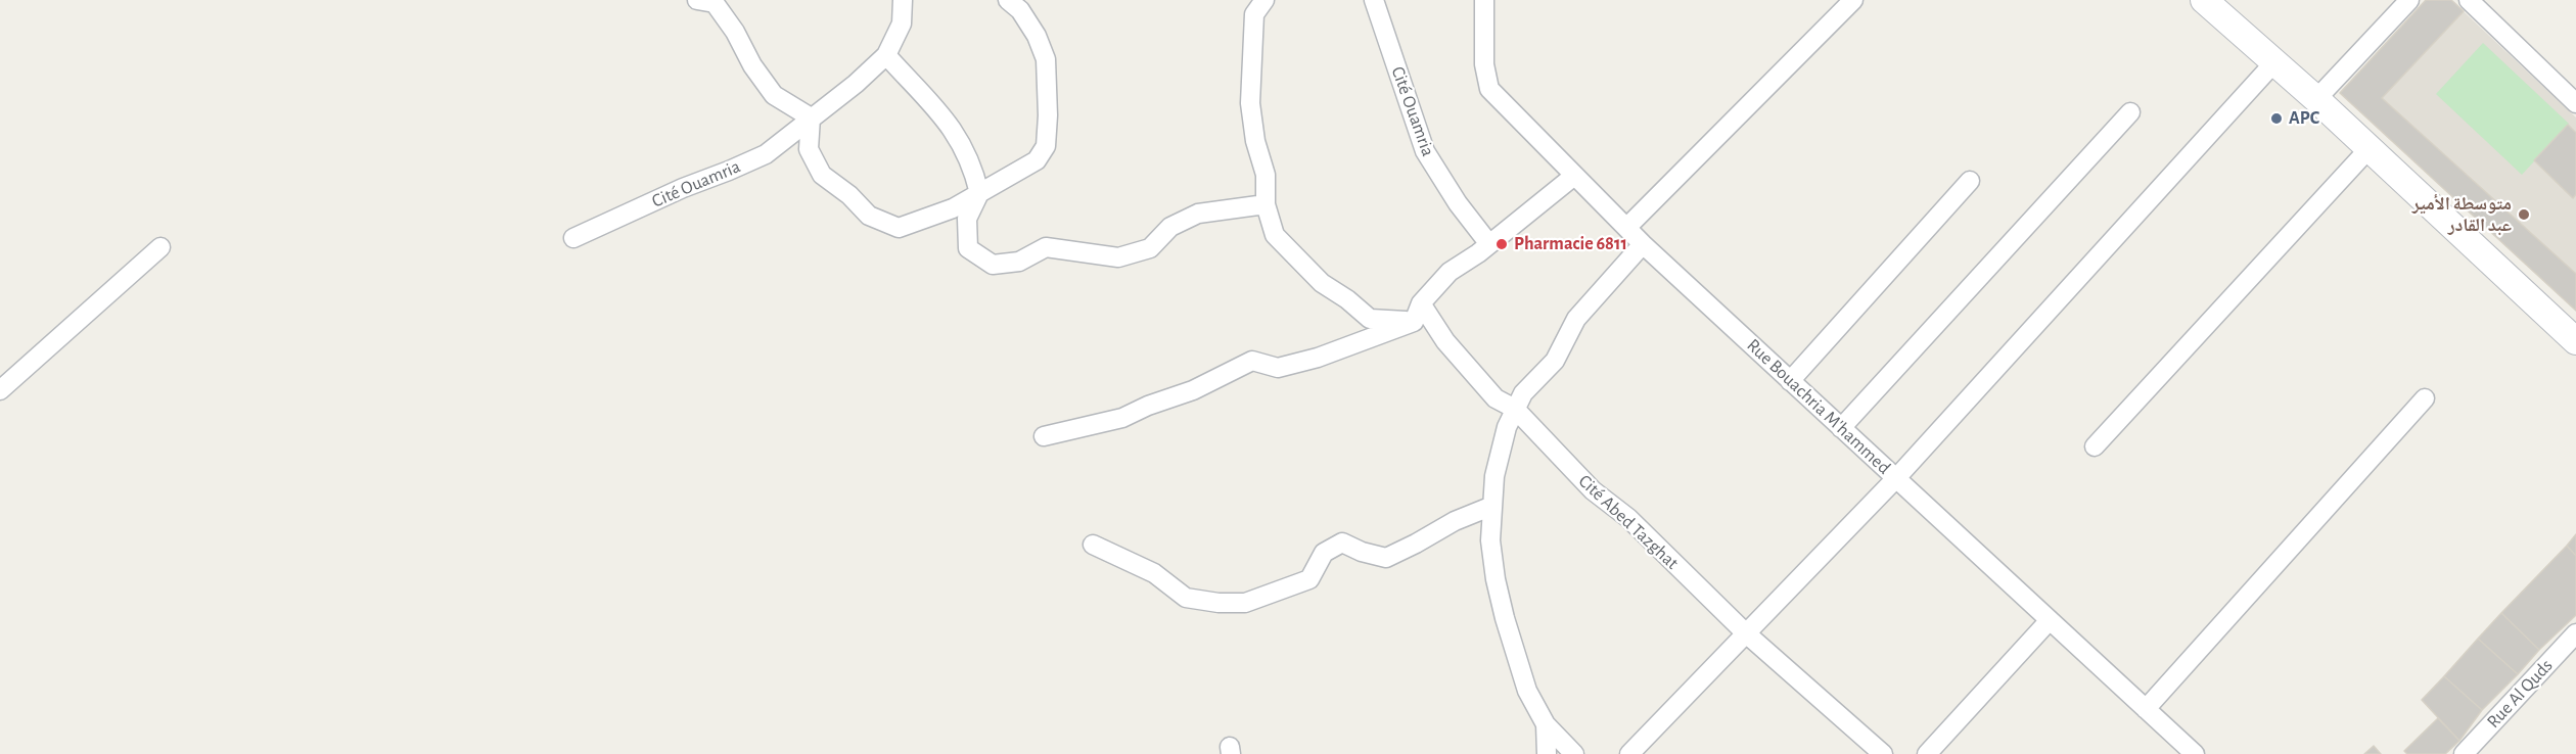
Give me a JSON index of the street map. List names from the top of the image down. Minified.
{"streets":{"street":["Cité Ouamria","Rue Bouachria M'hammed","Cité Abed Tazghat","Rue Al Quds"]},"places":["APC","متوسطة الأمير عبد القادر","Pharmacie 6811"]}
